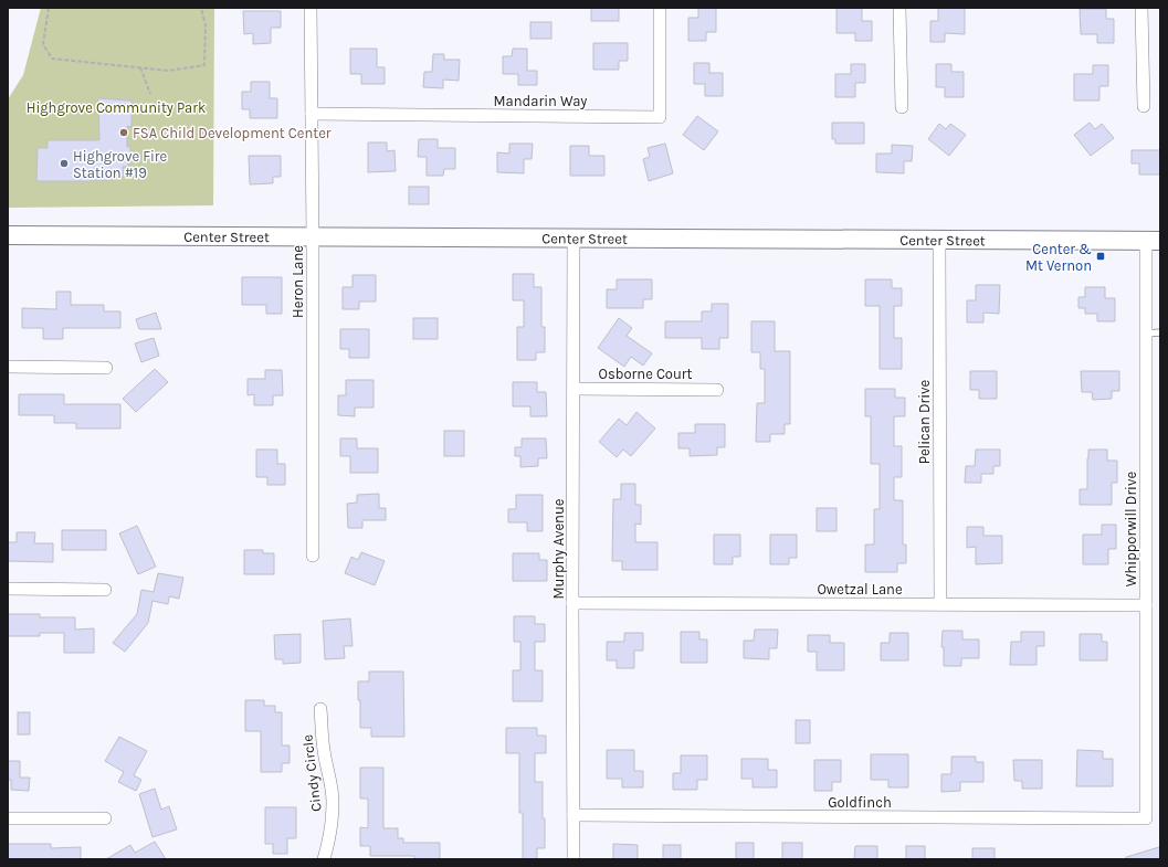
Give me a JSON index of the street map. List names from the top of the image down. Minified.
{"streets":{"main road":["Center Street"],"street":["Mandarin Way","Heron Lane","Osborne Court","Pelican Drive","Whipporwill Drive","Murphy Avenue","Owetzal Lane","Cindy Circle","Goldfinch"]},"crossings":[["Mandarin Way","Heron Lane"],["Center Street","Heron Lane"],["Center Street","Pelican Drive"],["Center Street","Whipporwill Drive"],["Center Street","Murphy Avenue"],["Osborne Court","Murphy Avenue"],["Pelican Drive","Owetzal Lane"],["Whipporwill Drive","Owetzal Lane"],["Whipporwill Drive","Goldfinch"],["Murphy Avenue","Owetzal Lane"],["Murphy Avenue","Goldfinch"]],"parks":["Highgrove Community Park"],"places":{"other":["FSA Child Development Center","Highgrove Fire Station #19"],"transit":["Center & Mt Vernon"]}}
